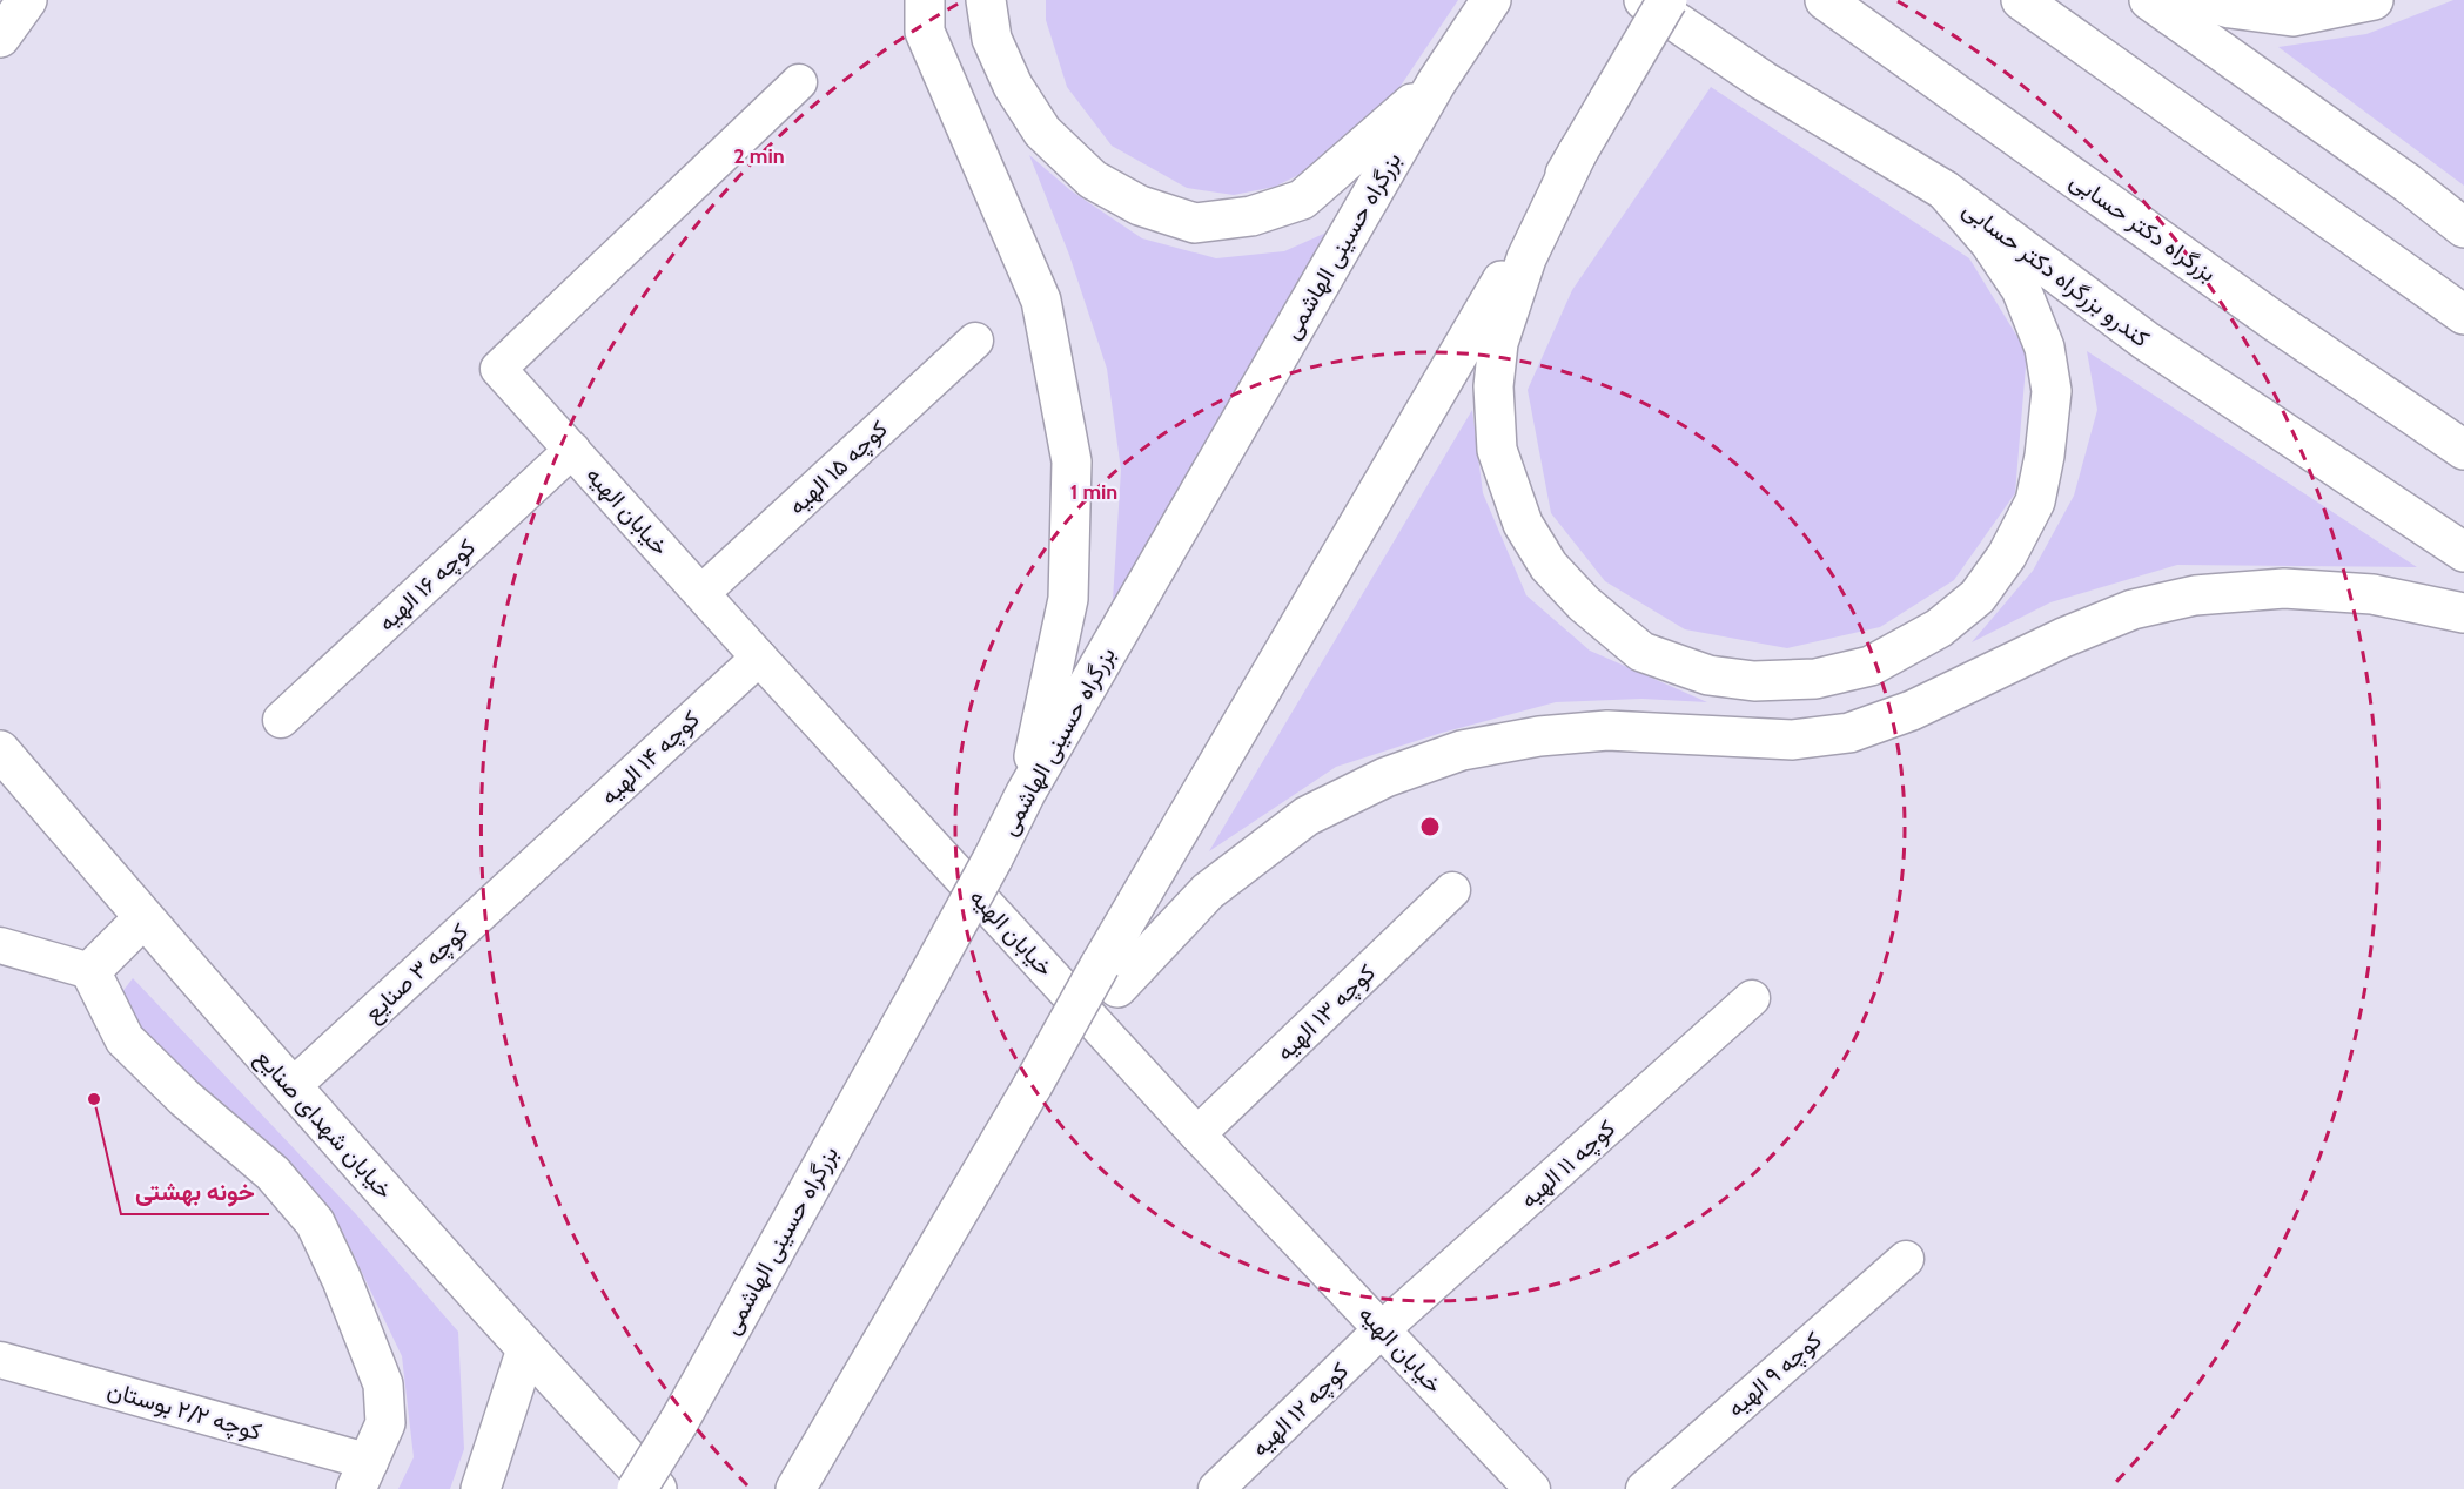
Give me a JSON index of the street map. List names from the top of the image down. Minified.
{"streets":{"main road":["بزرگراه دکتر حسابی","بزرگراه حسینی الهاشمی","کندرو بزرگراه دکتر حسابی","خیابان شهدای صنایع"],"street":["کوچه ۱۵ الهیه","خیابان الهیه","کوچه ۱۶ الهیه","کوچه ۱۴ الهیه","کوچه ۳ صنایع","کوچه ۱۳ الهیه","کوچه ۱۱ الهیه","کوچه ۹ الهیه","کوچه ۱۲ الهیه","کوچه ۲/۲ بوستان"]},"crossings":[["کوچه ۱۵ الهیه","خیابان الهیه"],["خیابان الهیه","کوچه ۱۶ الهیه"],["خیابان الهیه","کوچه ۱۴ الهیه"],["خیابان الهیه","کوچه ۱۳ الهیه"],["خیابان الهیه","کوچه ۱۱ الهیه"],["خیابان الهیه","کوچه ۱۲ الهیه"],["کوچه ۱۴ الهیه","کوچه ۳ صنایع"],["کوچه ۳ صنایع","خیابان شهدای صنایع"],["کوچه ۱۱ الهیه","کوچه ۱۲ الهیه"]],"places":["خونه بهشتی"],"rings":["2 min","1 min"]}
